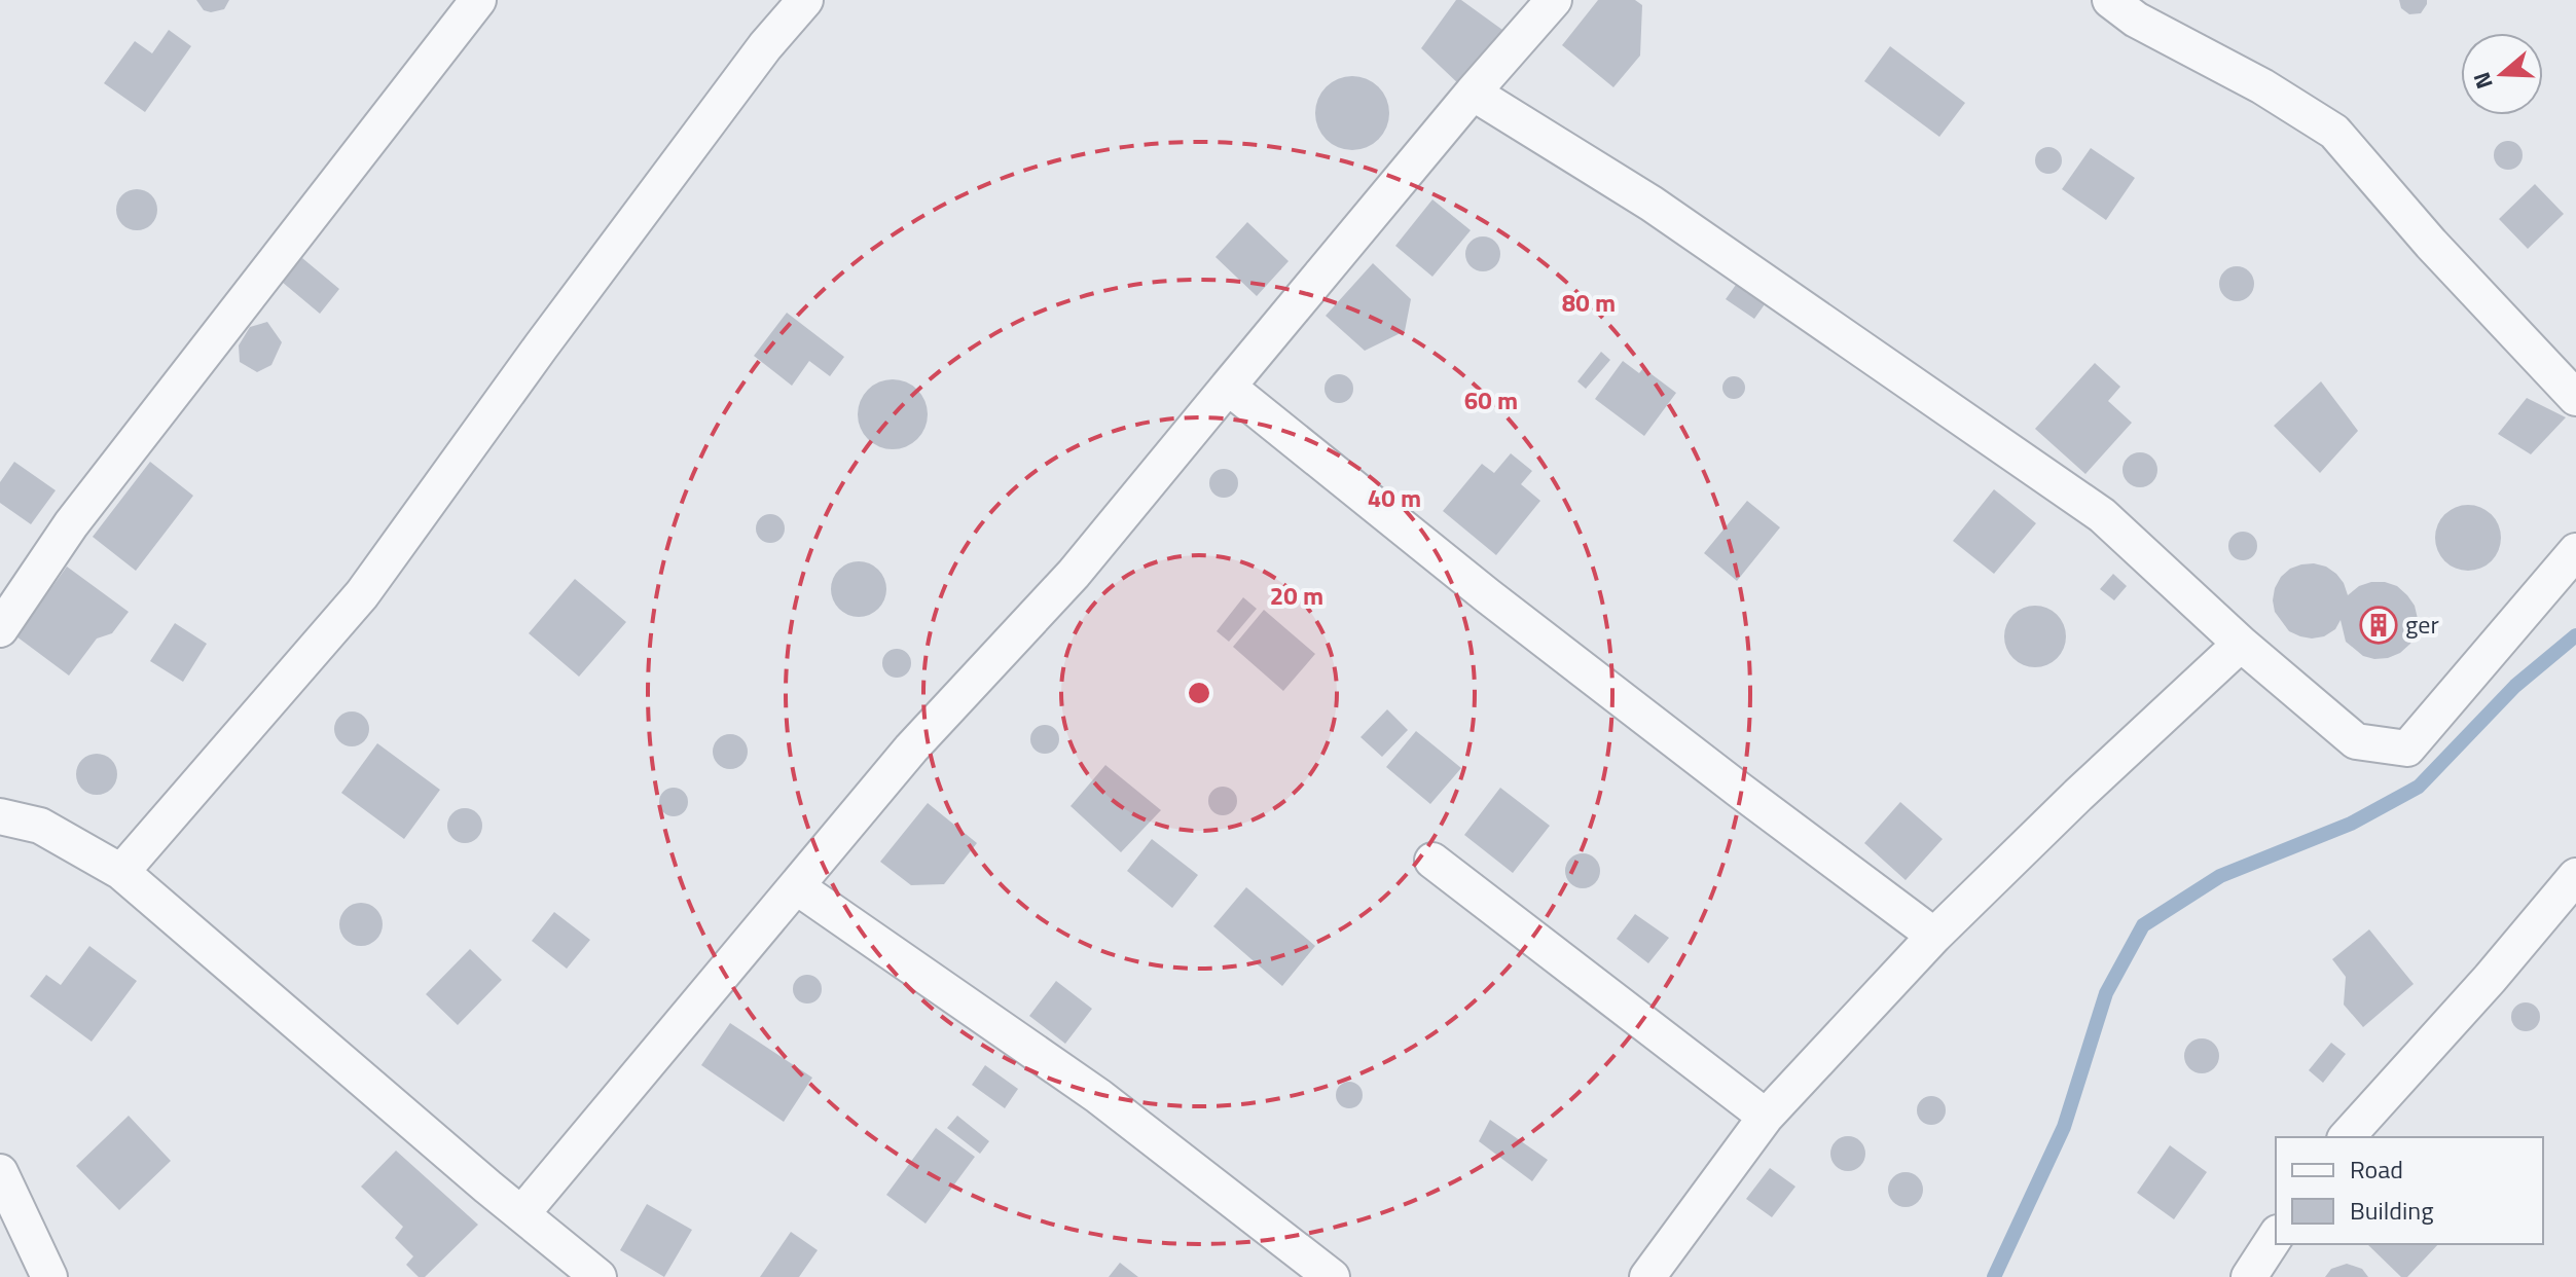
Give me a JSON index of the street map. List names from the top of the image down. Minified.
{"places":{"building":["ger"]},"legend":["Road","Building"],"north":"left","rings":["80 m","60 m","40 m","20 m"]}
